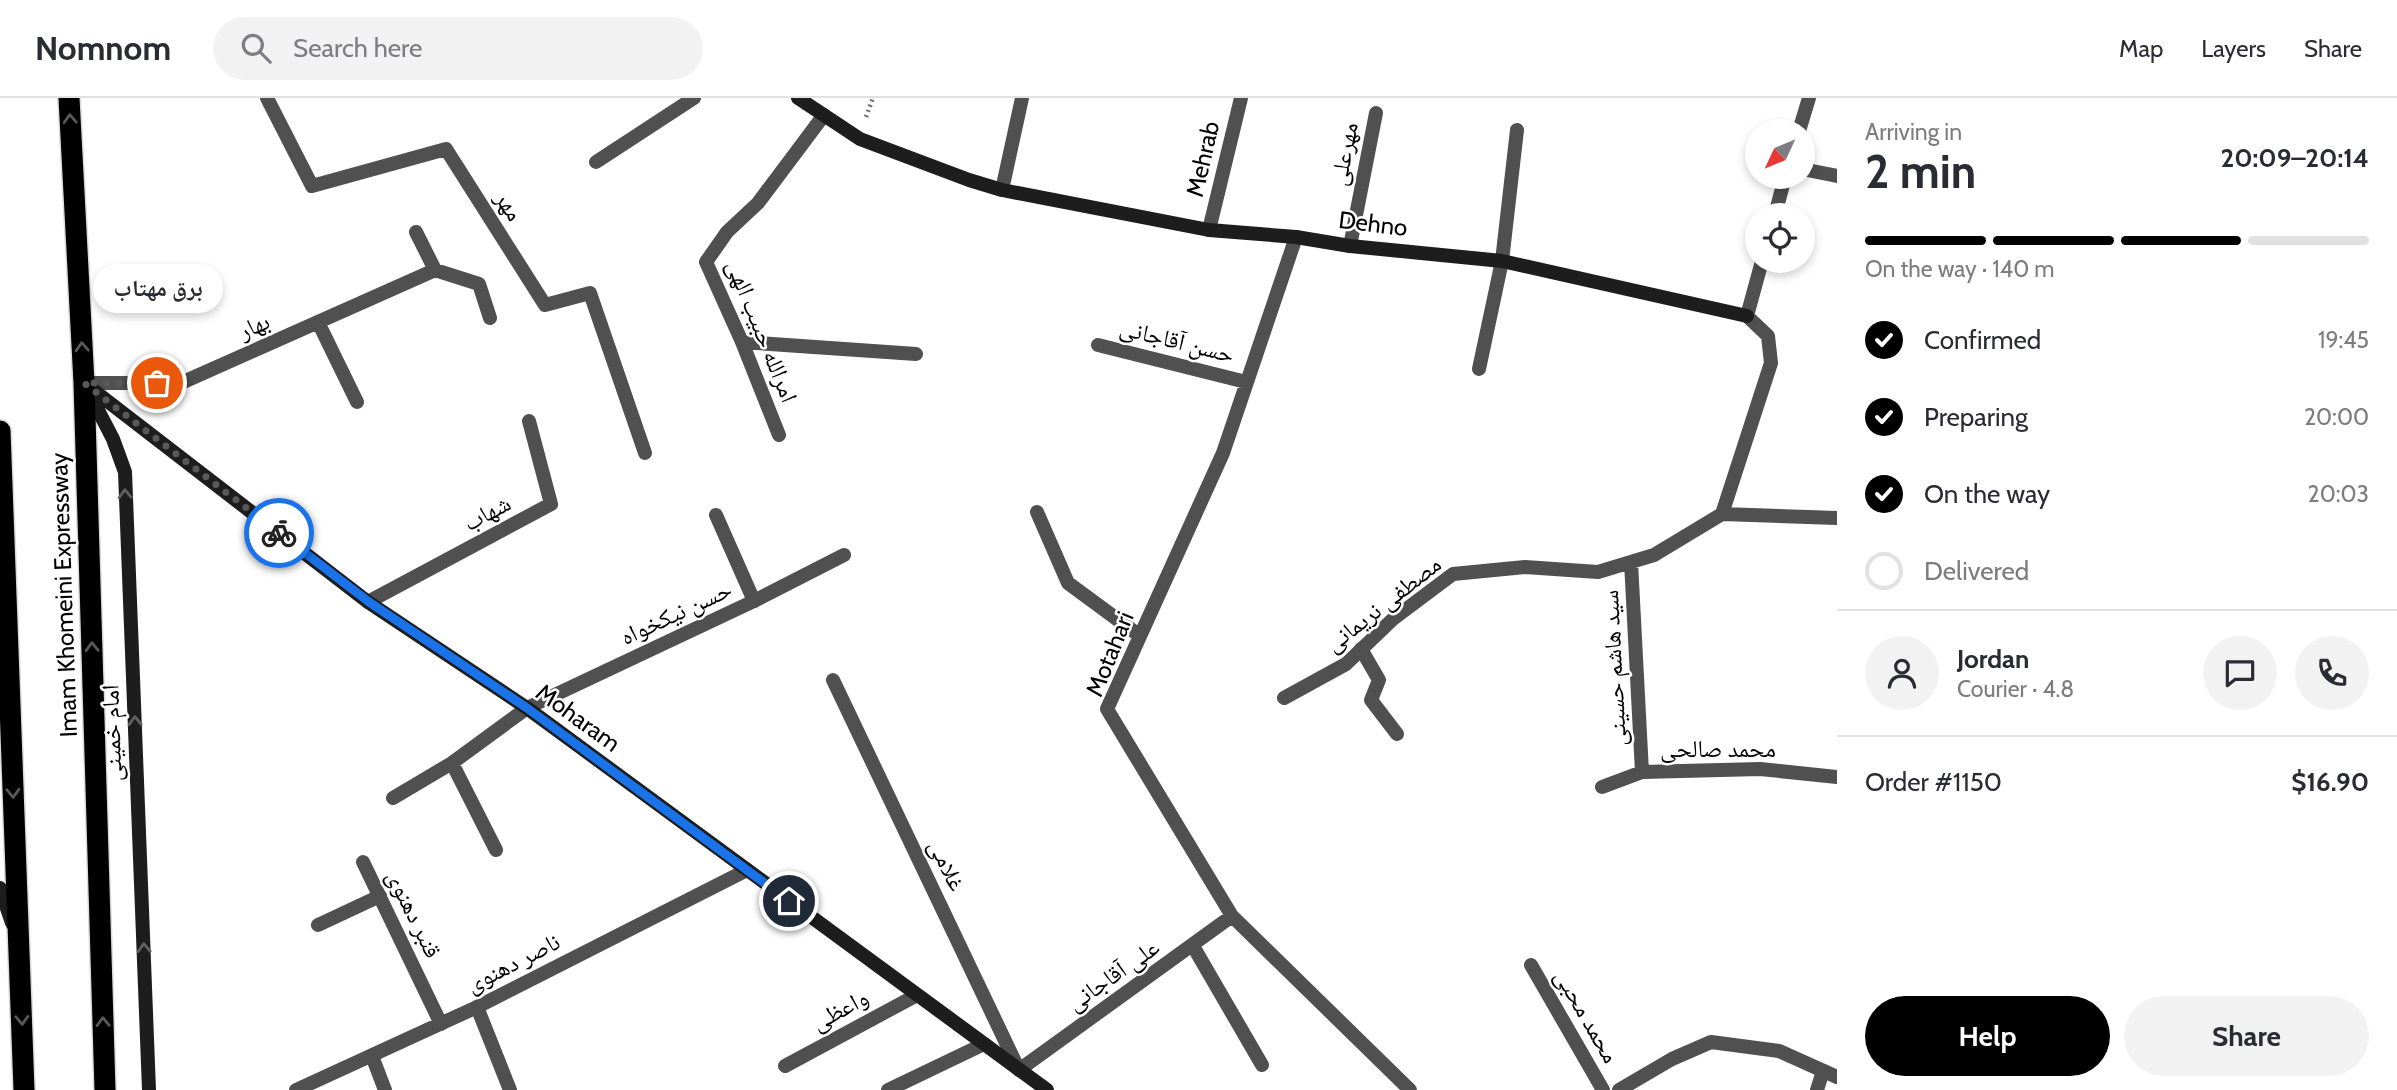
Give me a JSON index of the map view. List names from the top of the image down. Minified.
{"streets":{"highway":["Imam Khomeini Expressway"],"street":["مهرعلی","Mehrab","مهر","Dehno","بهار","امرالله حبیب الهی","حسن آقاجانی","شهاب","مصطفی نریمانی","حسن نیکخواه","Motahari","سید هاشم حسینی","Moharam","امام خمینی","محمد صالحی","غلامی","قنبر دهنوی","ناصر دهنوی","علی آقاجانی","واعظی","محمد محبی"]},"crossings":[["مهرعلی","Dehno"],["Mehrab","Dehno"],["Dehno","امرالله حبیب الهی"],["Dehno","Motahari"],["بهار","Imam Khomeini Expressway"],["بهار","Moharam"],["بهار","امام خمینی"],["حسن آقاجانی","Motahari"],["شهاب","Moharam"],["Imam Khomeini Expressway","Moharam"],["Imam Khomeini Expressway","امام خمینی"],["مصطفی نریمانی","سید هاشم حسینی"],["حسن نیکخواه","Moharam"],["Motahari","علی آقاجانی"],["سید هاشم حسینی","محمد صالحی"],["Moharam","امام خمینی"],["Moharam","غلامی"],["Moharam","ناصر دهنوی"],["Moharam","علی آقاجانی"],["Moharam","واعظی"],["غلامی","علی آقاجانی"],["قنبر دهنوی","ناصر دهنوی"]],"one_way":["امام خمینی"],"places":["برق مهتاب"],"north":"bottom left","page":{"header":"Nomnom","search":"Search here","nav":["Map","Layers","Share"],"heading":["2 min","Arriving in","20:09–20:14"],"panel":["Jordan","Courier · 4.8","Order #1150","$16.90"],"bar":"On the way · 140 m","bubble":"برق مهتاب","list":[["Confirmed","19:45"],["Preparing","20:00"],["On the way","20:03"],"Delivered"],"buttons":["Help","Share"]}}
